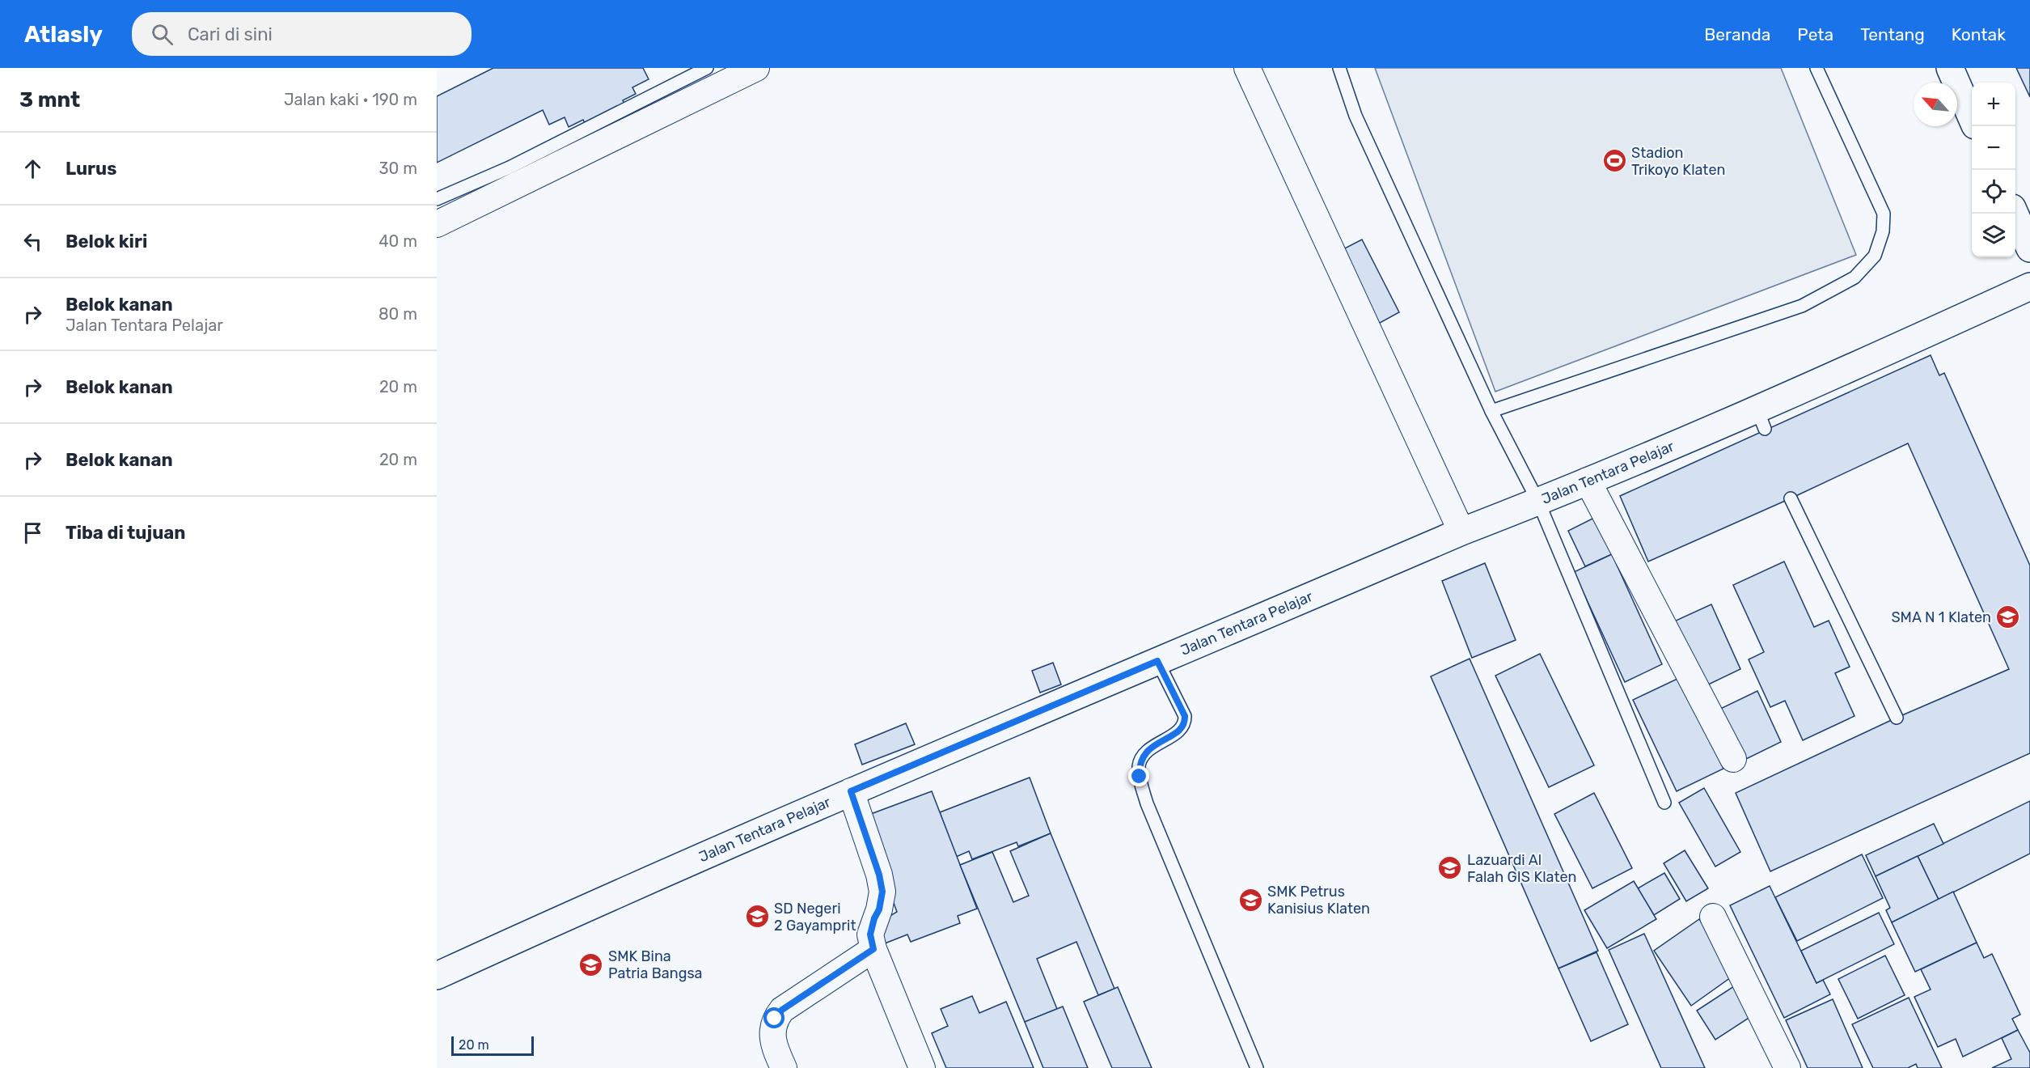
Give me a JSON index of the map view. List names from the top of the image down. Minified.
{"streets":{"main road":["Jalan Tentara Pelajar"]},"places":{"sports":["Stadion Trikoyo Klaten"],"school or university":["SMA N 1 Klaten","Lazuardi Al Falah GIS Klaten","SMK Petrus Kanisius Klaten","SD Negeri 2 Gayamprit","SMK Bina Patria Bangsa"]},"scale_bar":"20 m","north":"top left","page":{"header":"Atlasly","search":"Cari di sini","nav":["Beranda","Peta","Tentang","Kontak"],"heading":["3 mnt","Jalan kaki · 190 m"],"map_buttons":["+","−"],"list":[["Lurus","30 m"],["Belok kiri","40 m"],["Belok kanan","Jalan Tentara Pelajar","80 m"],["Belok kanan","20 m"],["Belok kanan","20 m"],"Tiba di tujuan"],"scale":"20 m"}}
